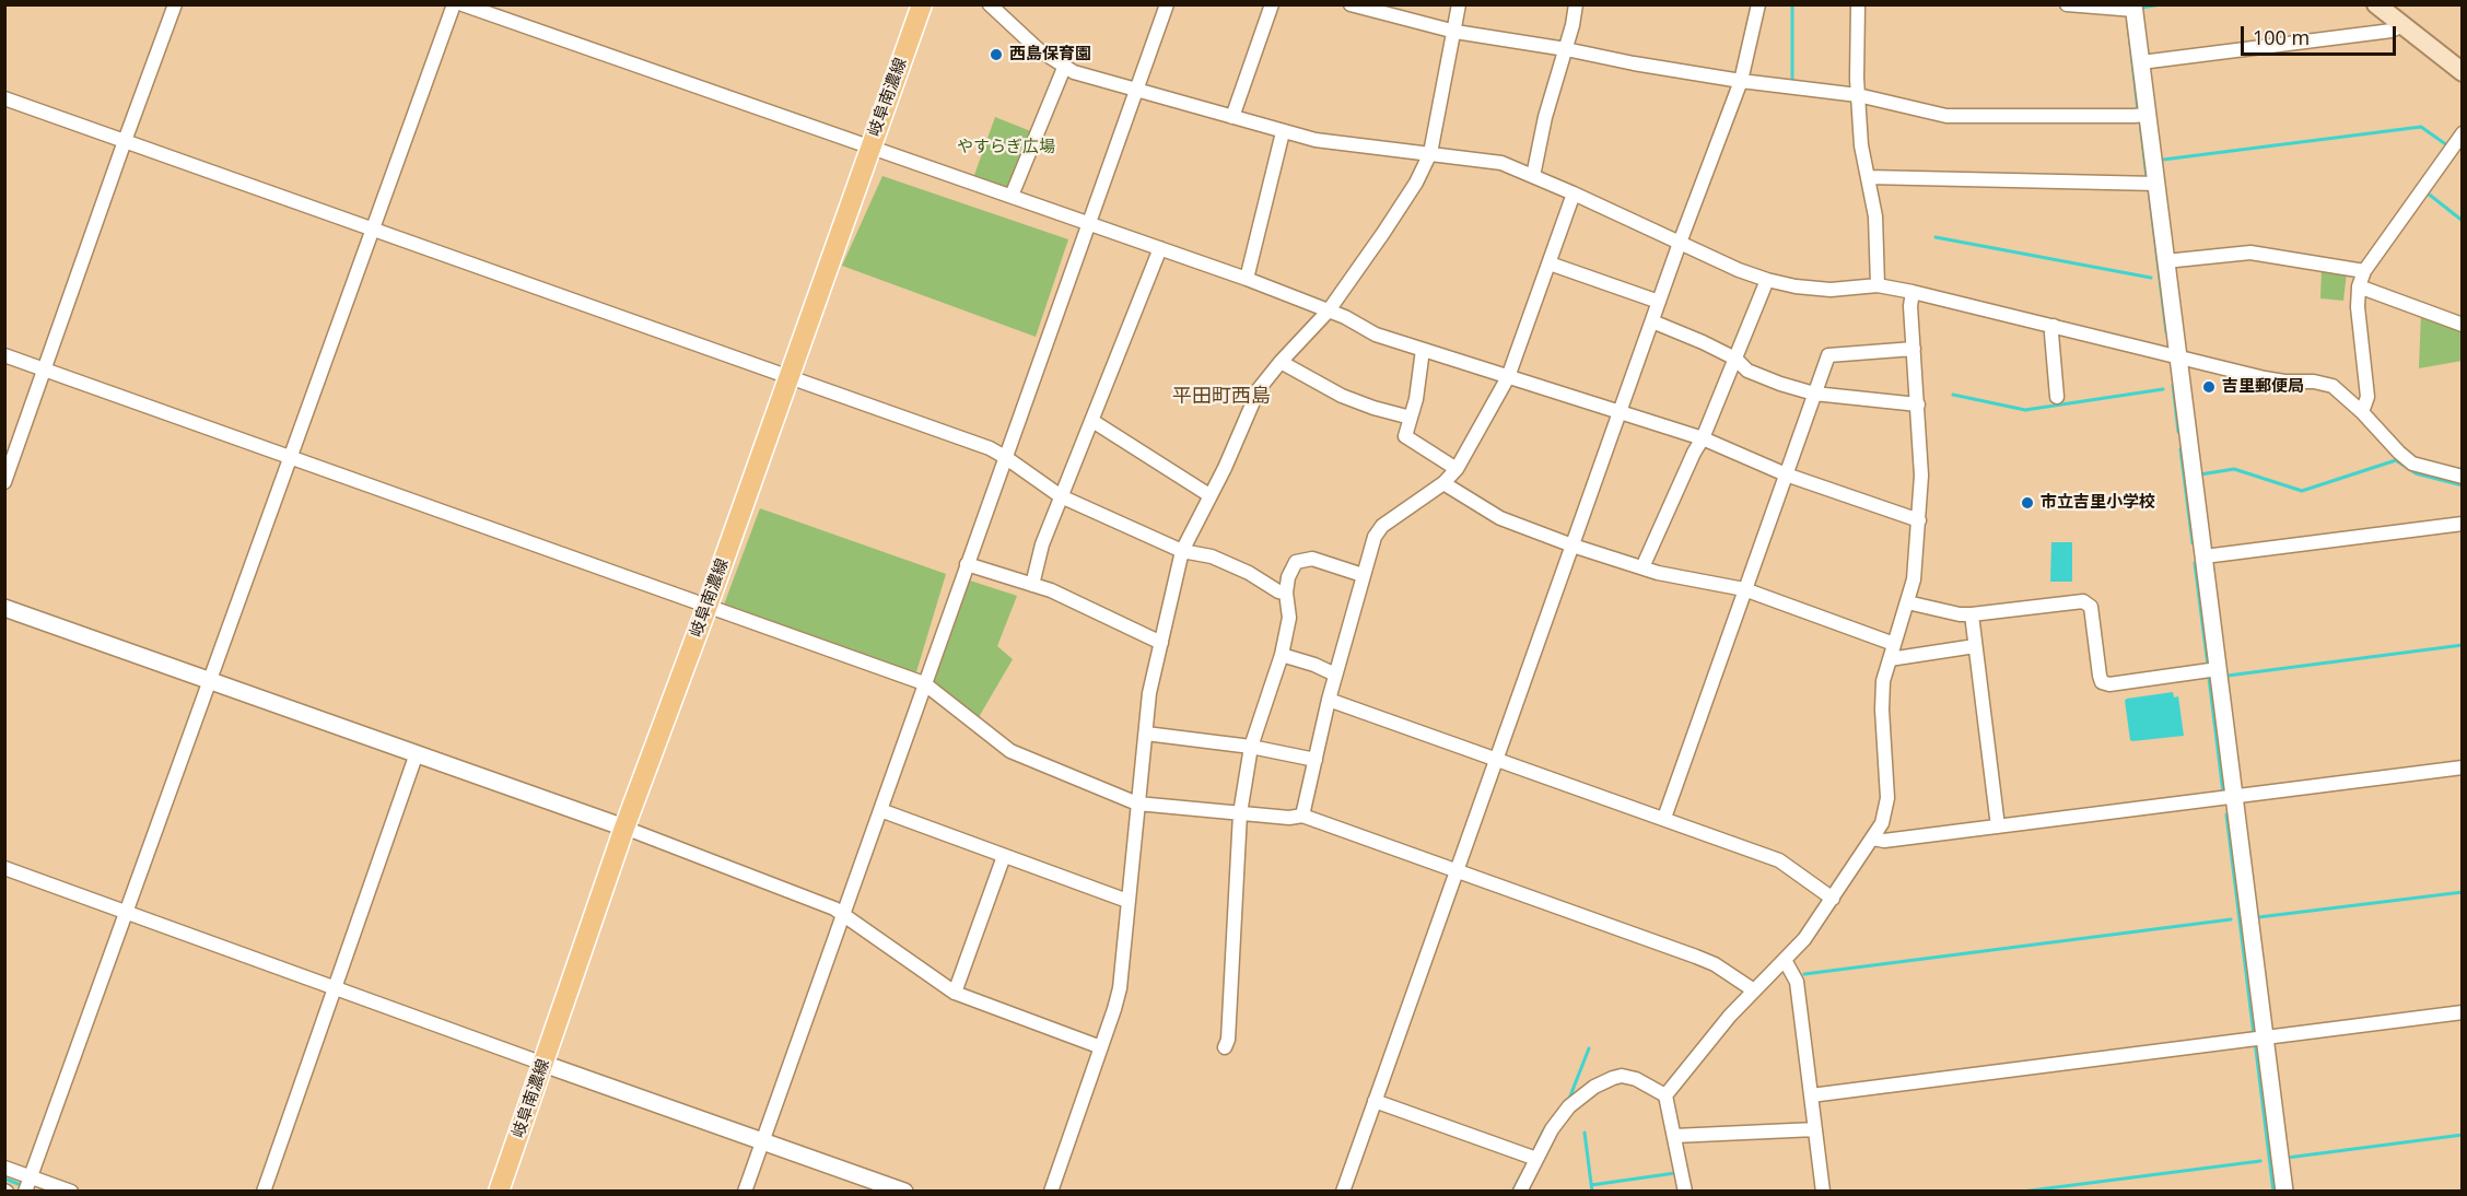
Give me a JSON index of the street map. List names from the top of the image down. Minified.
{"streets":{"main road":["岐阜南濃線"]},"districts":["平田町西島"],"parks":["やすらぎ広場"],"places":["西島保育園","吉里郵便局","市立吉里小学校"],"scale_bar":"100 m"}
